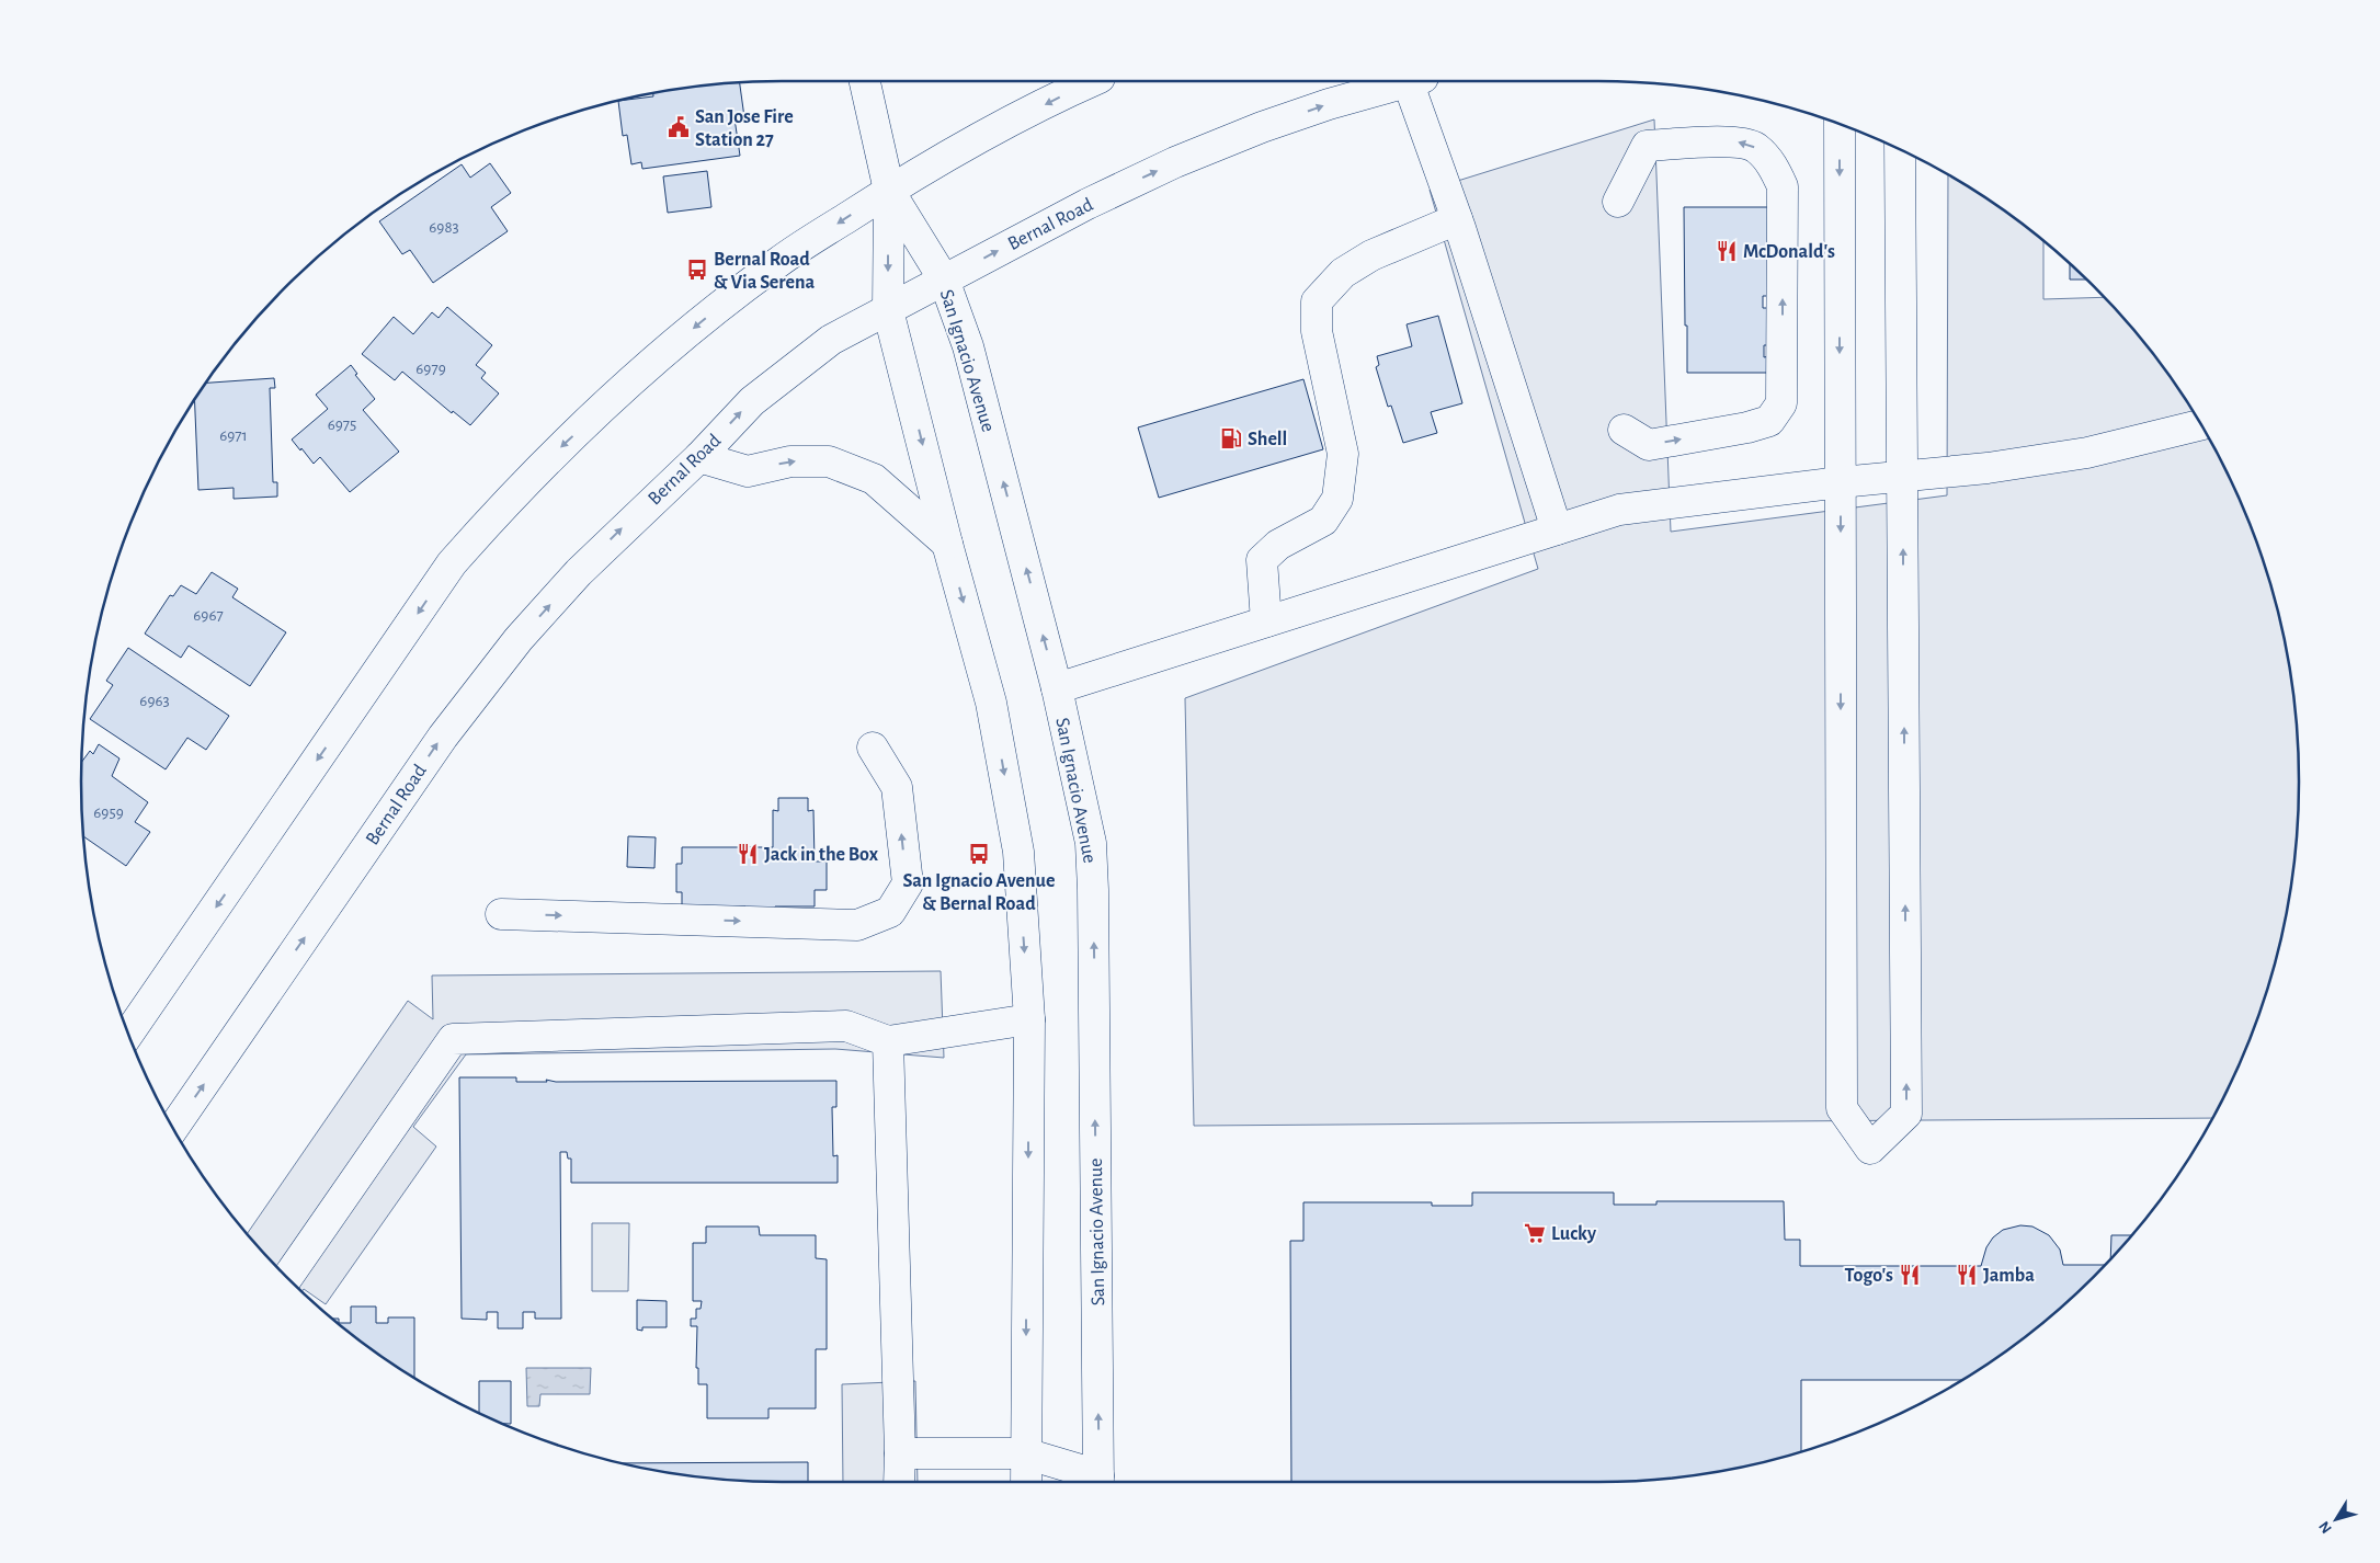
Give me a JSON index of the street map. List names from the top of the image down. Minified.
{"streets":{"main road":["Bernal Road","San Ignacio Avenue"]},"crossings":[["Bernal Road","San Ignacio Avenue"]],"places":{"public building":["San Jose Fire Station 27"],"restaurant":["McDonald's","Jack in the Box","Togo's","Jamba"],"bus stop":["Bernal Road & Via Serena","San Ignacio Avenue & Bernal Road"],"fuel station":["Shell"],"supermarket":["Lucky"]},"house_numbers":["6983","6979","6975","6971","6967","6963","6959"],"north":"bottom left"}
